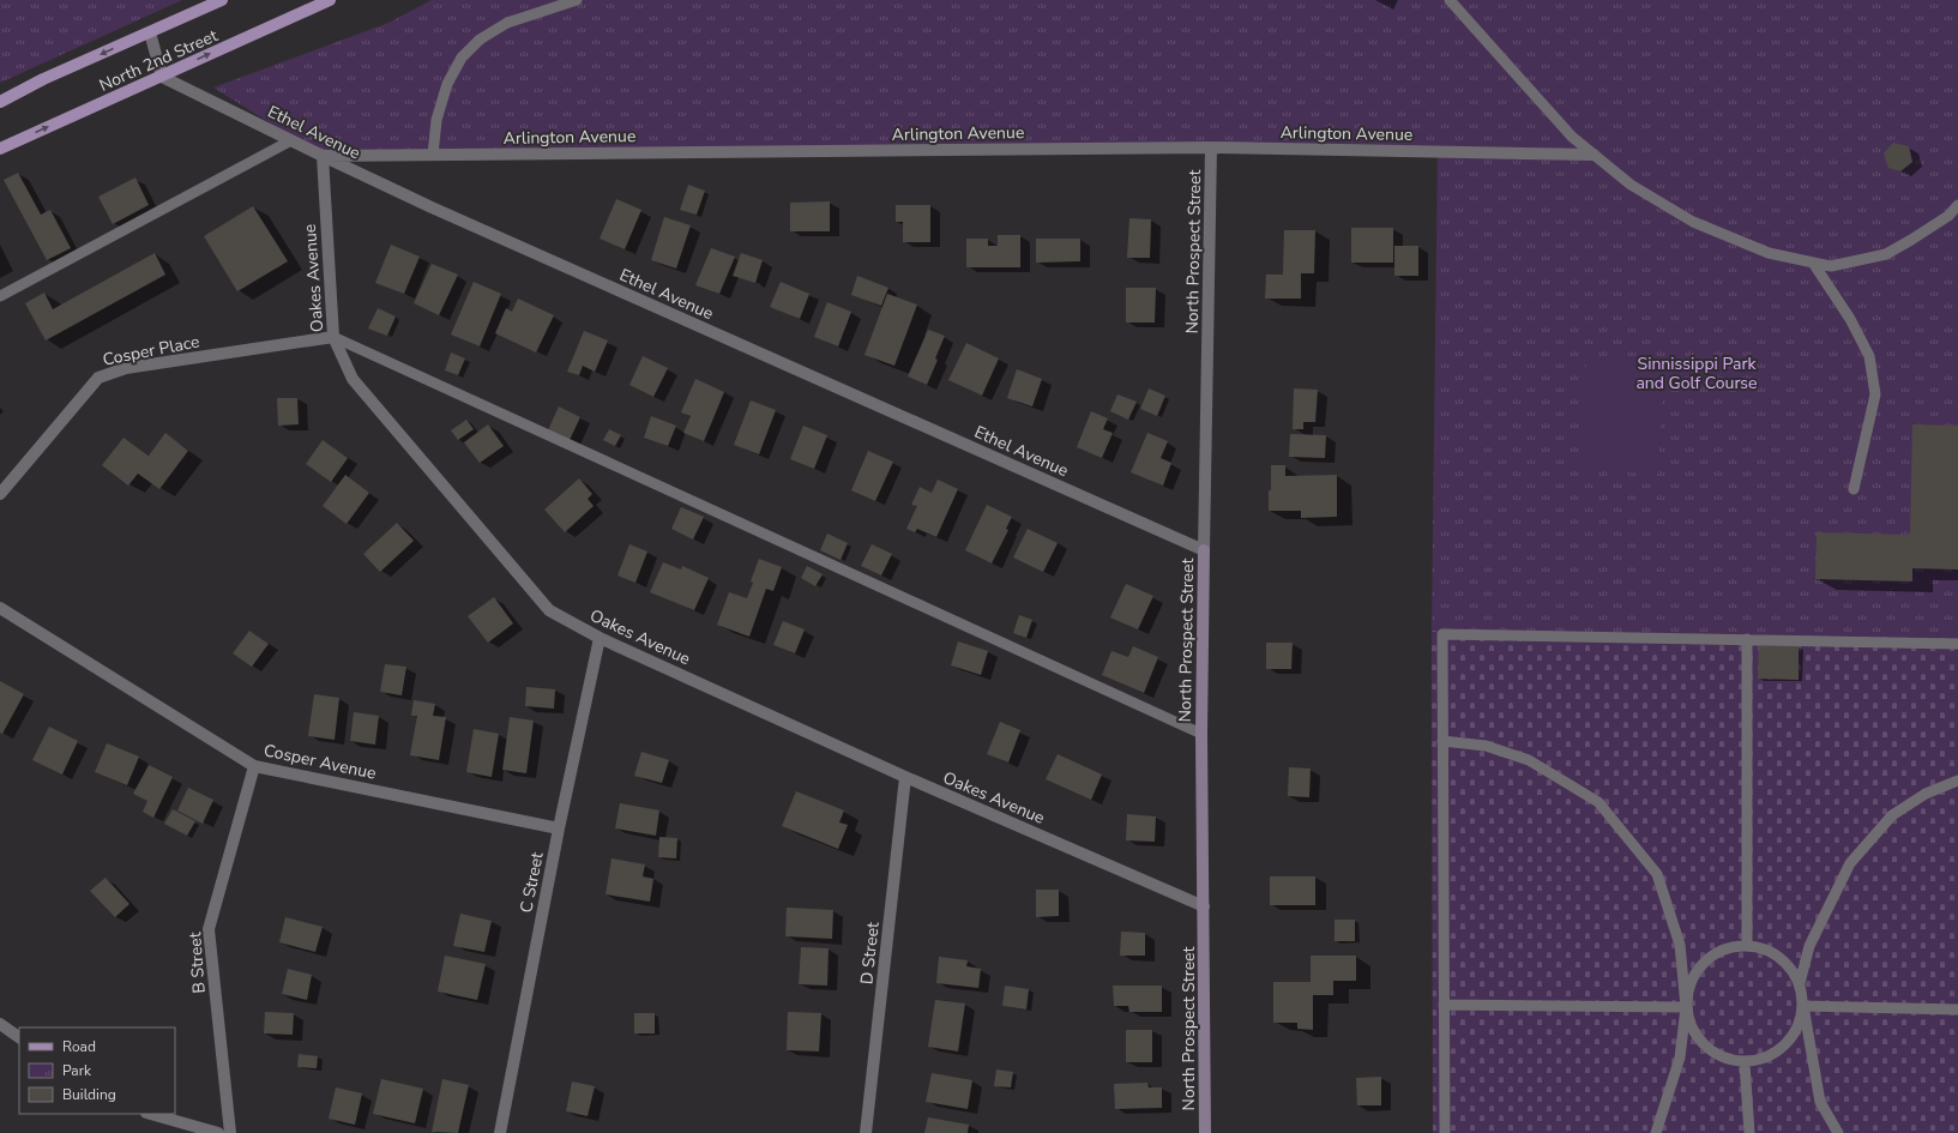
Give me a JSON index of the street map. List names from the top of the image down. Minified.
{"streets":{"main road":["North 2nd Street"],"street":["Ethel Avenue","Arlington Avenue","North Prospect Street","Oakes Avenue","Cosper Place","Cosper Avenue","C Street","D Street","B Street"]},"crossings":[["North 2nd Street","Ethel Avenue"],["Ethel Avenue","Arlington Avenue"],["Ethel Avenue","North Prospect Street"],["Ethel Avenue","Oakes Avenue"],["Arlington Avenue","North Prospect Street"],["Arlington Avenue","Oakes Avenue"],["North Prospect Street","Oakes Avenue"],["Oakes Avenue","Cosper Place"],["Oakes Avenue","C Street"],["Oakes Avenue","D Street"],["Cosper Avenue","C Street"],["Cosper Avenue","B Street"]],"parks":["Sinnissippi Park and Golf Course"],"legend":["Road","Park","Building"]}
